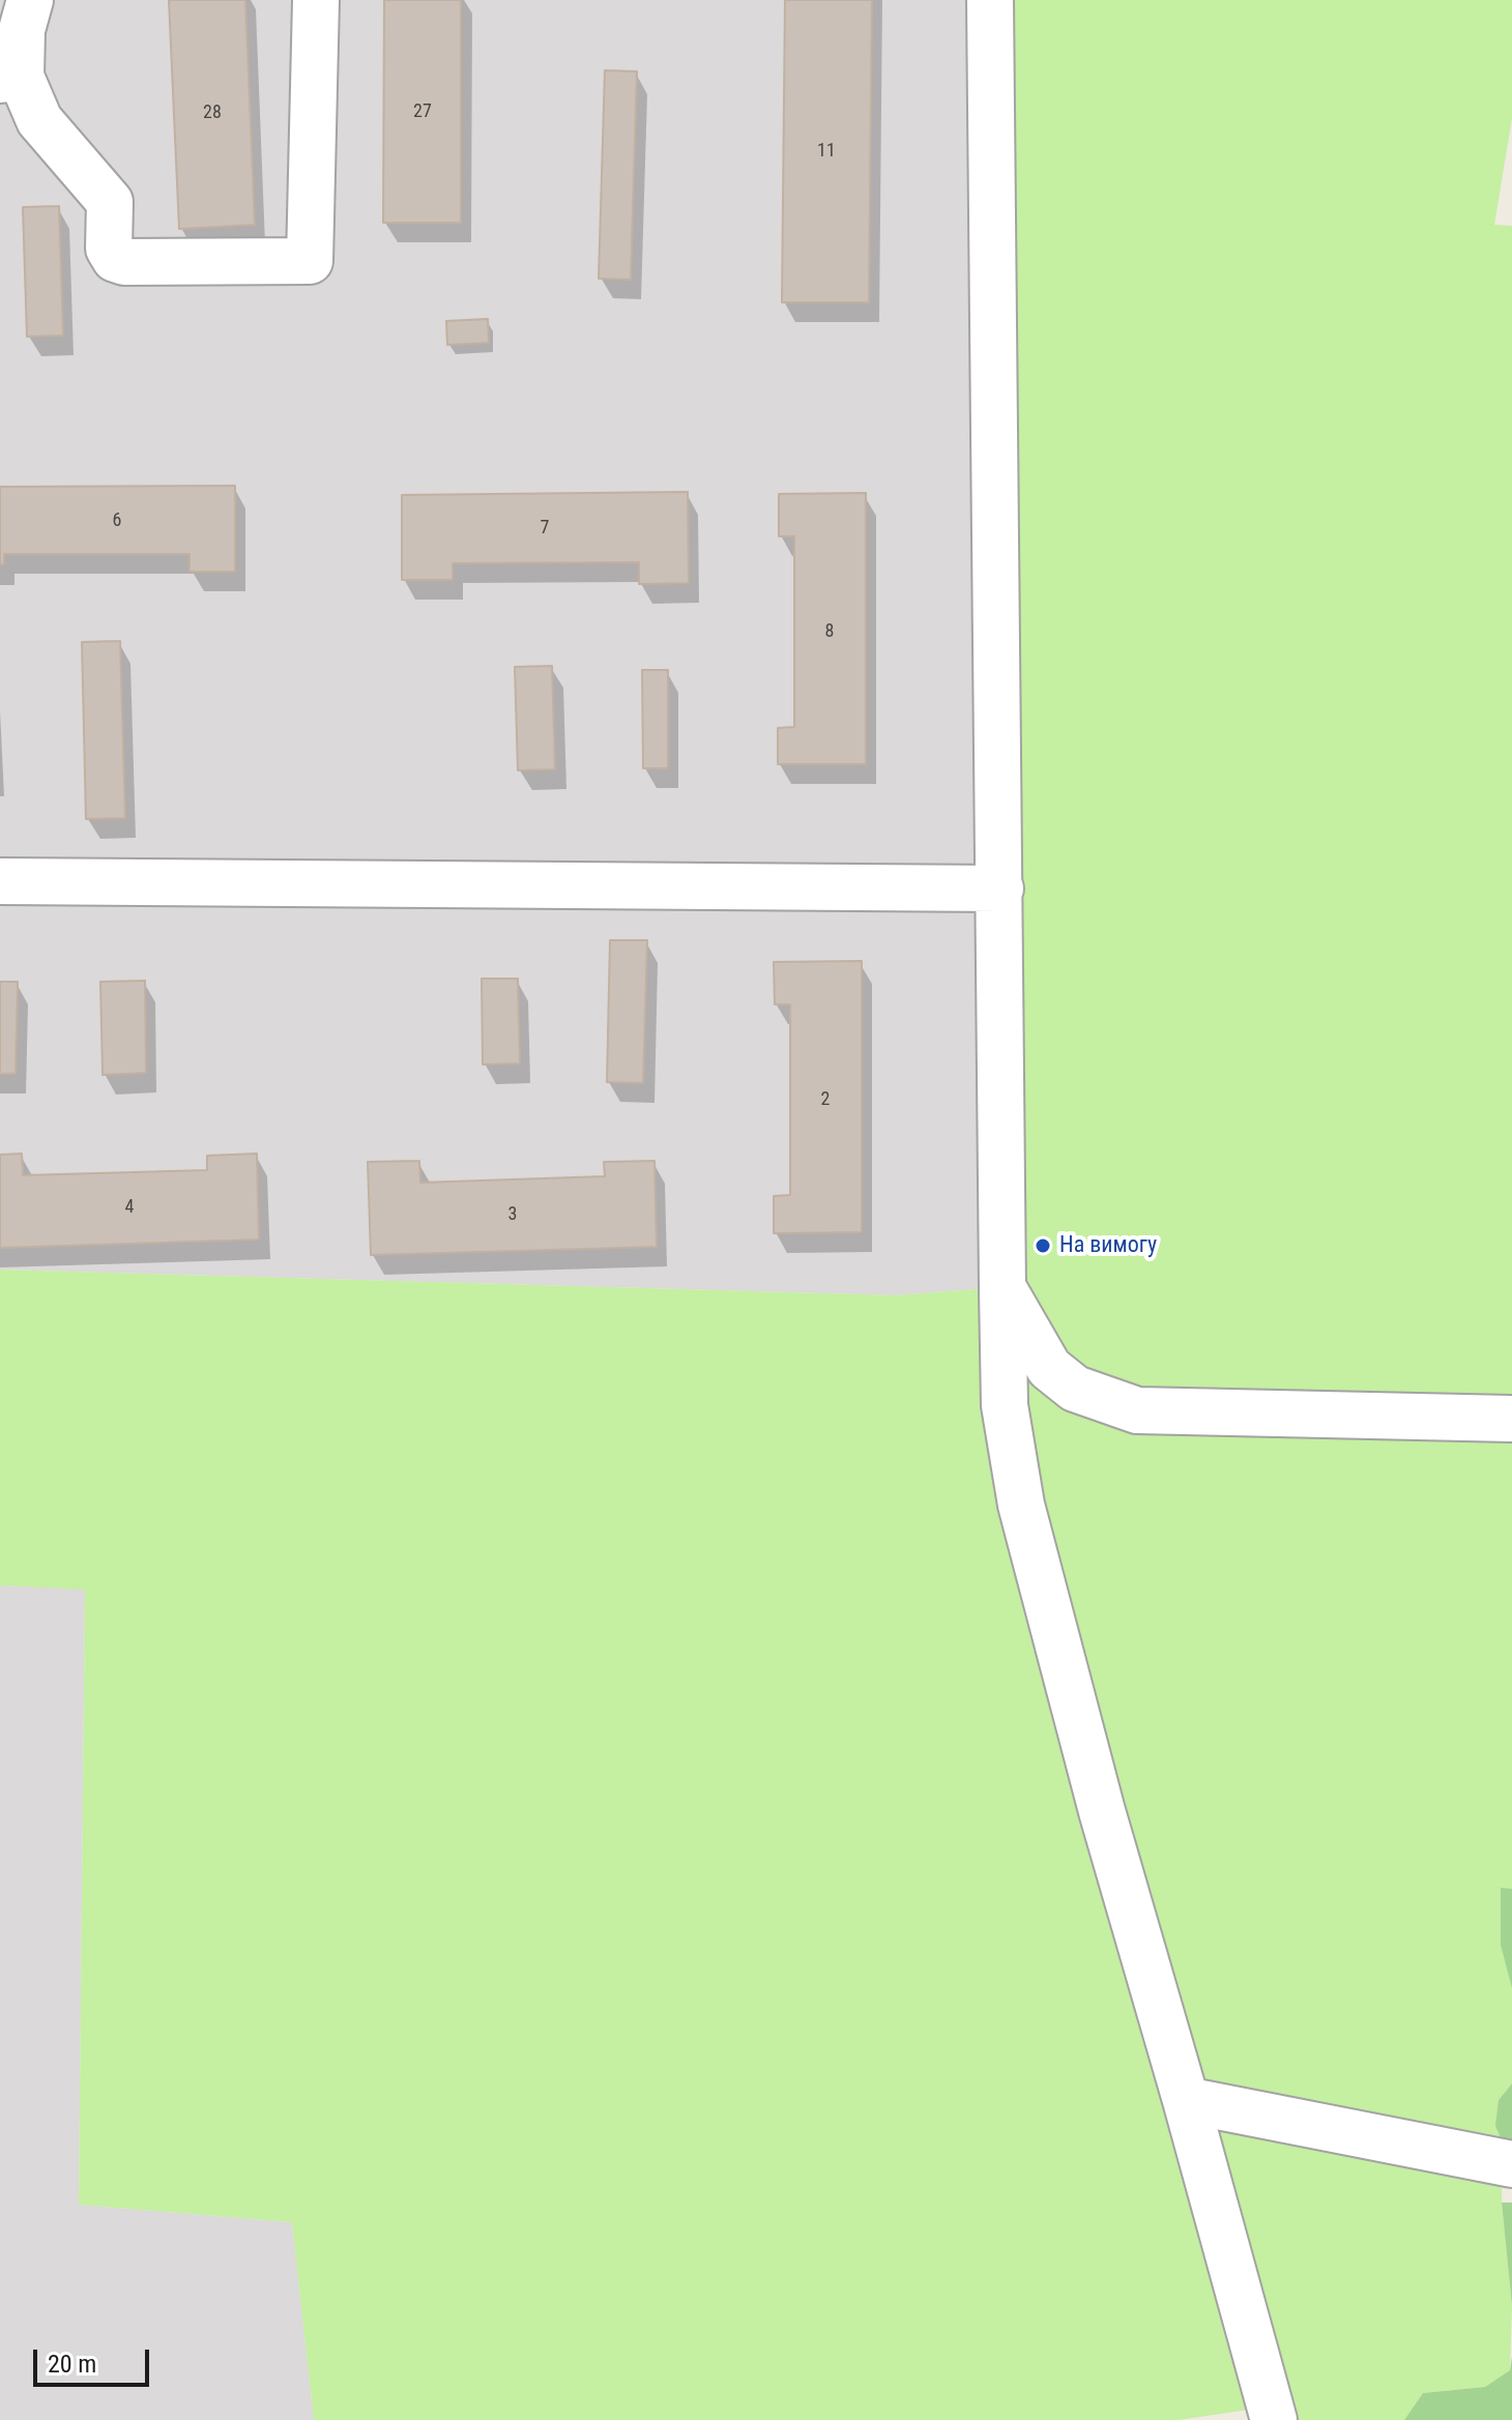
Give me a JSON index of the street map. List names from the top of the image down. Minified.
{"places":["На вимогу"],"house_numbers":["27","28","11","6","7","8","2","4","3"],"scale_bar":"20 m"}
